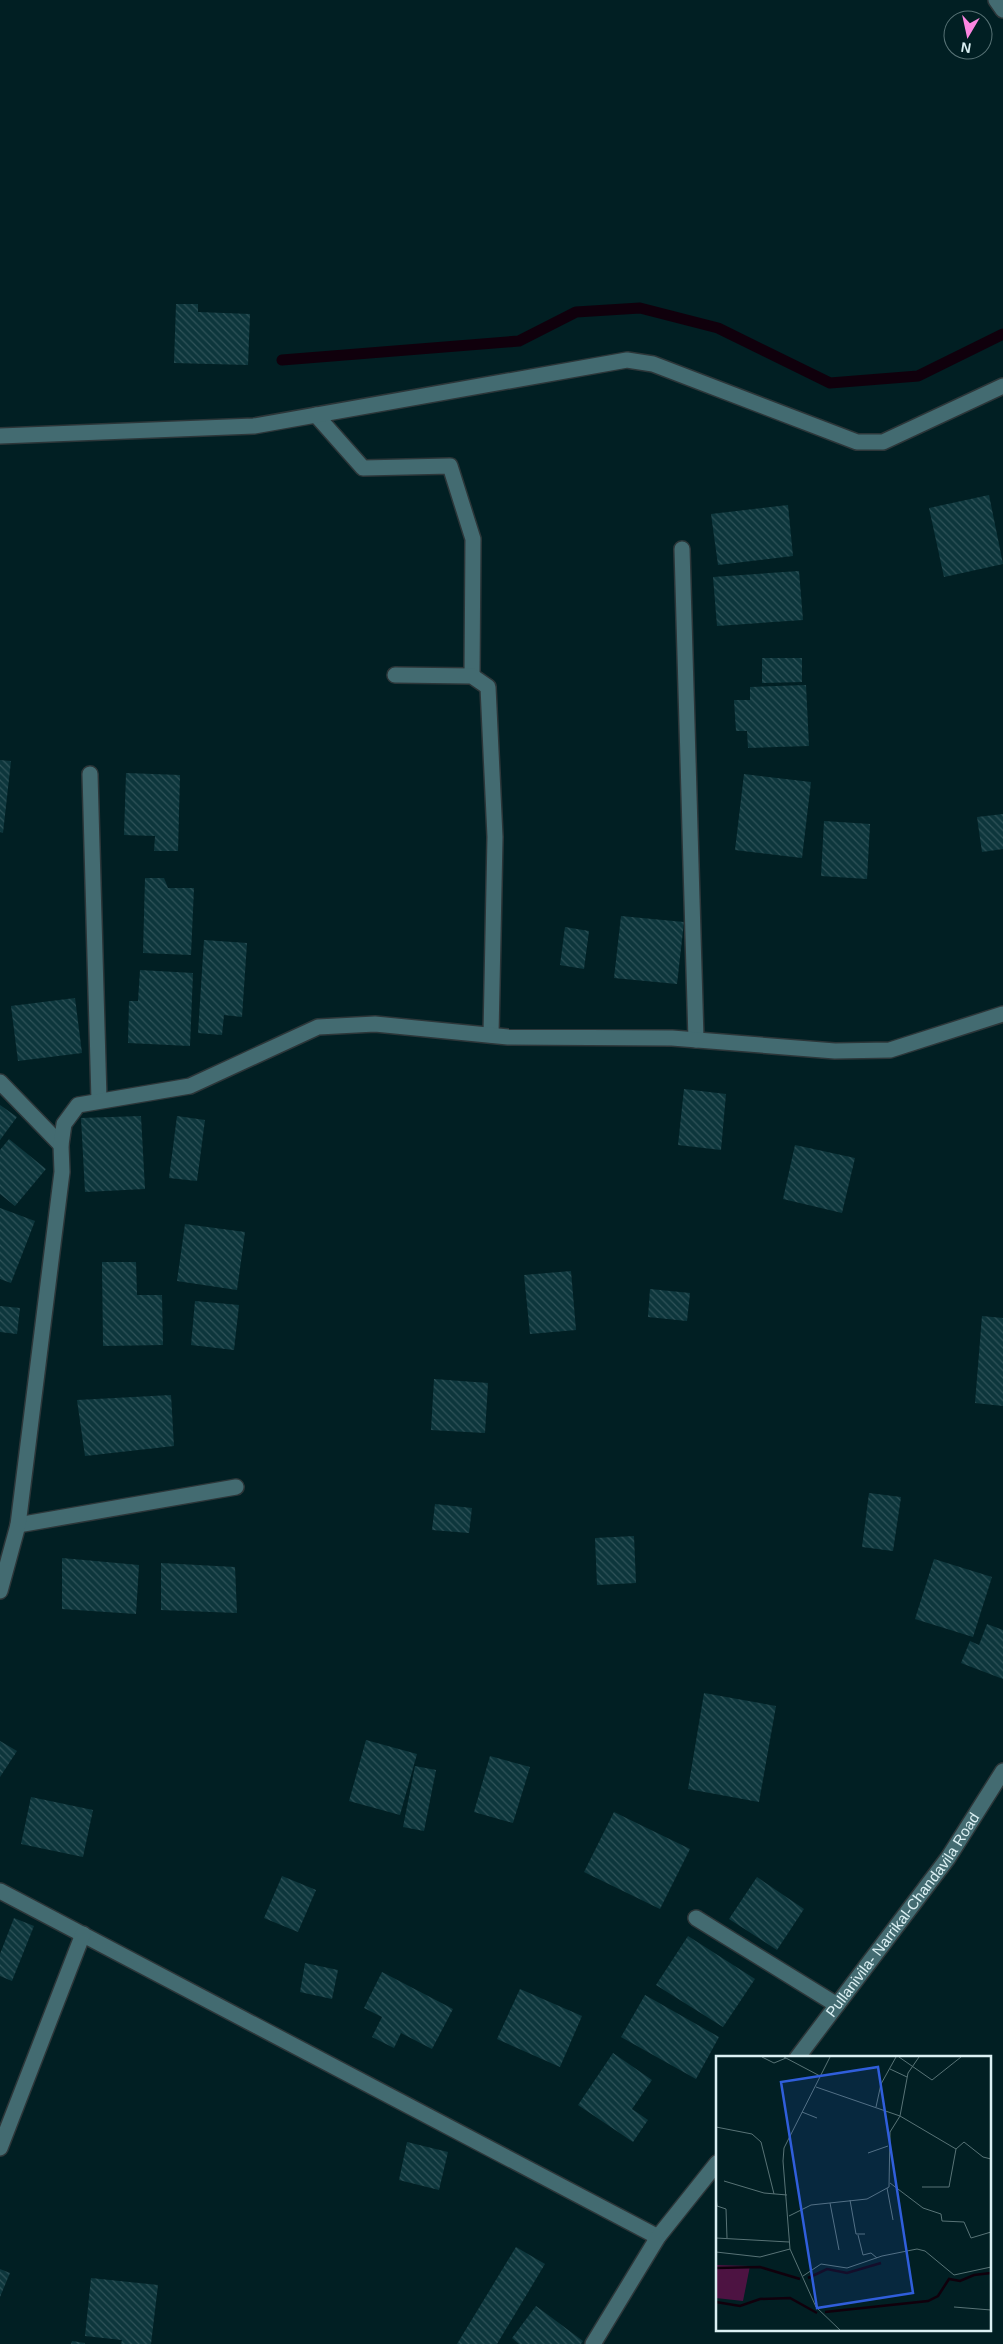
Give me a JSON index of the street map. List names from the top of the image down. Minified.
{"streets":{"street":["Pullanivila- Narrikal-Chandavila Road"]},"north":"bottom"}
